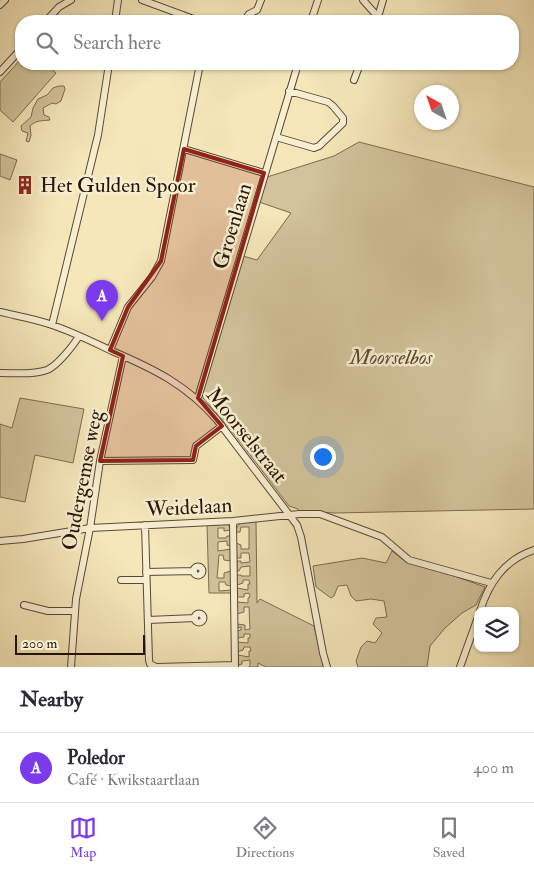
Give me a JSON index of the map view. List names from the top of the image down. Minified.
{"streets":{"street":["Groenlaan","Moorselstraat","Oudergemse weg","Weidelaan"]},"crossings":[["Groenlaan","Moorselstraat"],["Moorselstraat","Oudergemse weg"],["Moorselstraat","Weidelaan"],["Oudergemse weg","Weidelaan"]],"parks":["Moorselbos"],"places":{"building":["Het Gulden Spoor"]},"scale_bar":"200 m","north":"top left","page":{"search":"Search here","pins":"A","scale":"200 m","heading":"Nearby","list":[{"mark":"A","name":"Poledor","note":"Café · Kwikstaartlaan","value":"400 m"}],"nav":["Map","Directions","Saved"]}}
